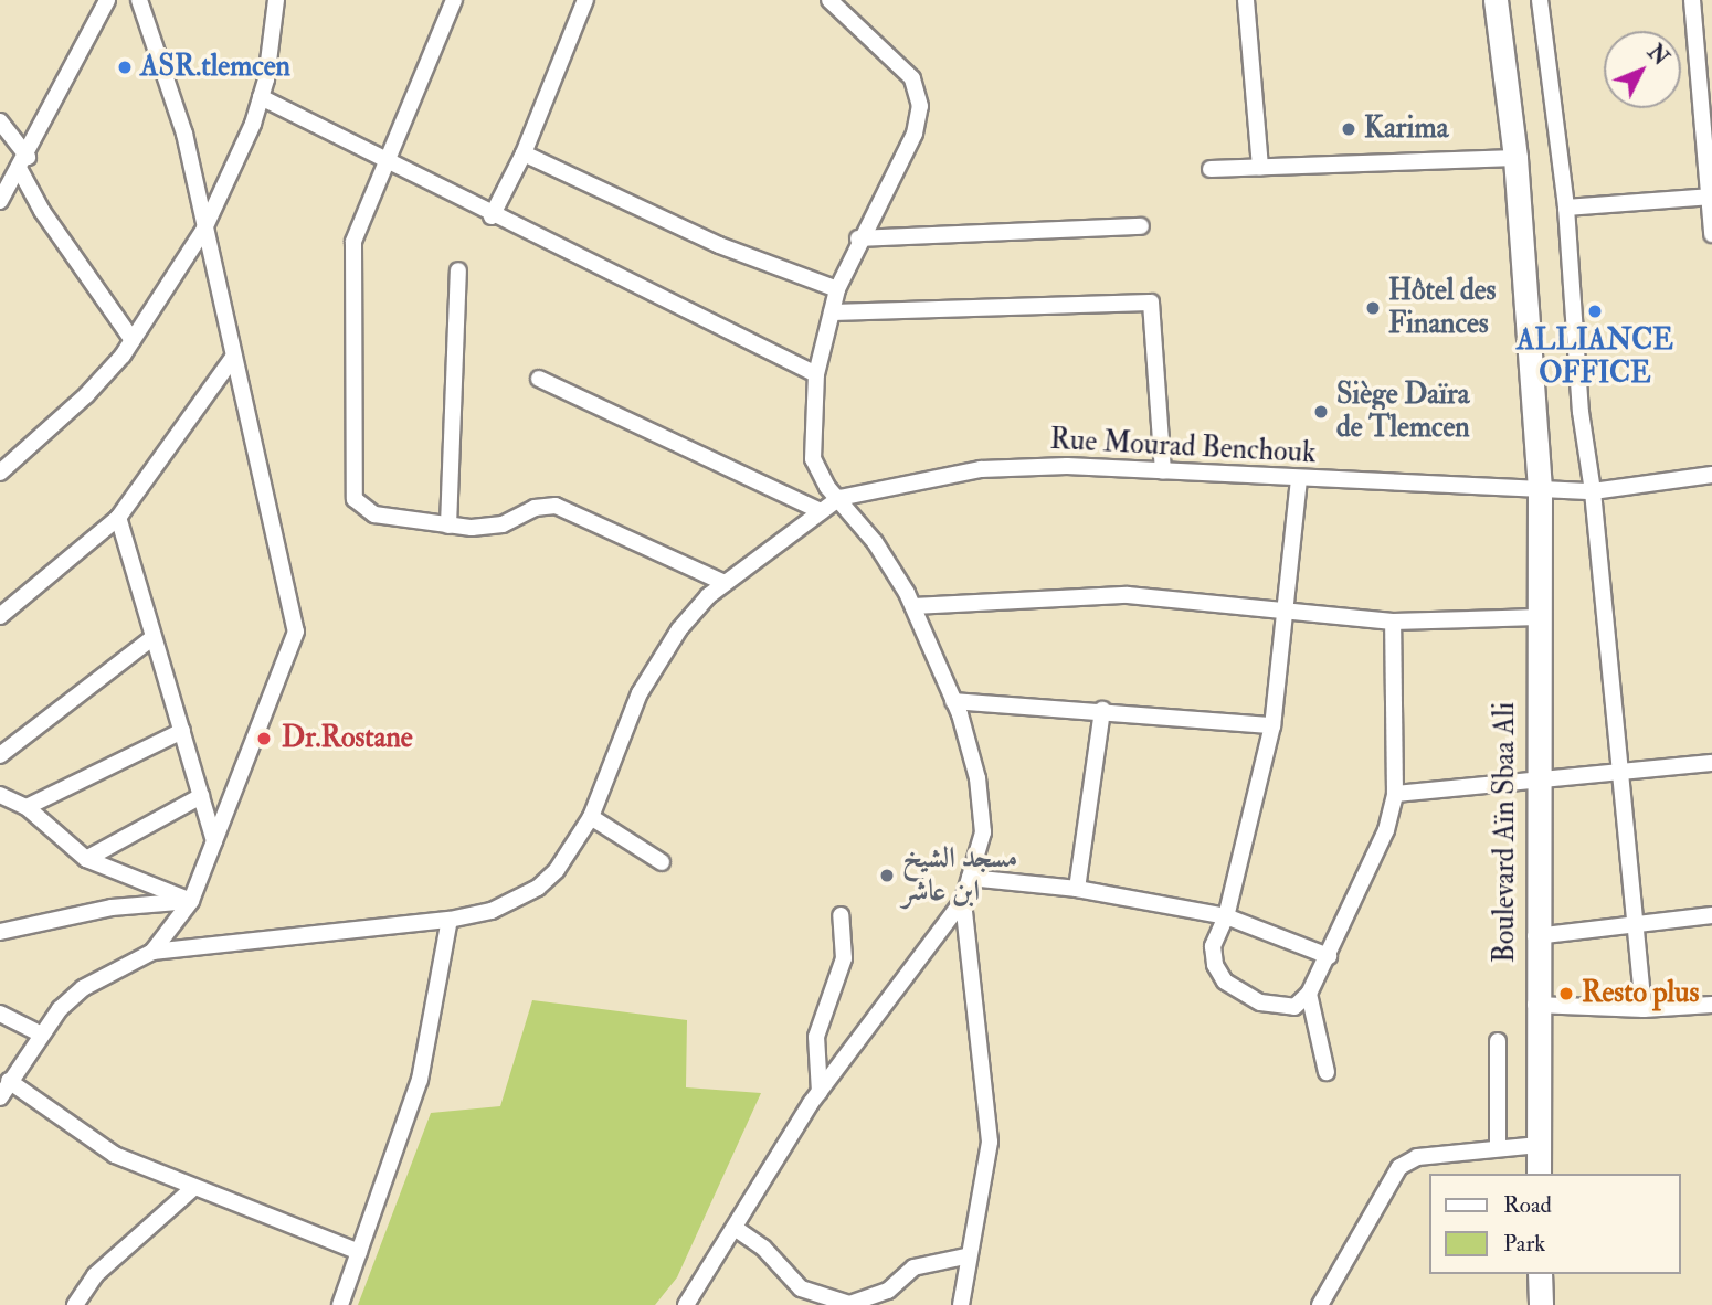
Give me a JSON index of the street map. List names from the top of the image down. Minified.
{"streets":{"main road":["Boulevard Aïn Sbaa Ali"],"street":["Rue Mourad Benchouk"]},"crossings":[["Rue Mourad Benchouk","Boulevard Aïn Sbaa Ali"]],"places":["ASR.tlemcen","Karima","Hôtel des Finances","ALLIANCE OFFICE","Siège Daïra de Tlemcen","Dr.Rostane","مسجد الشيخ ابن عاشر","Resto plus"],"legend":["Road","Park"],"north":"top right"}
